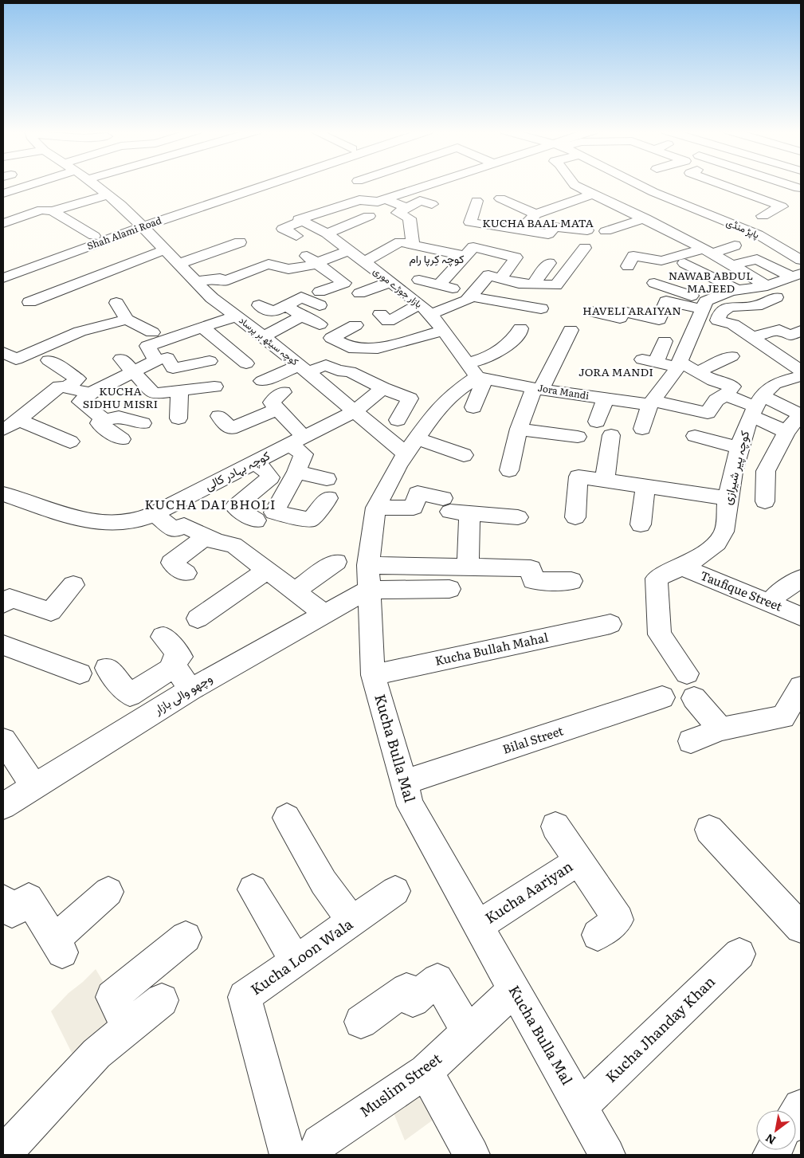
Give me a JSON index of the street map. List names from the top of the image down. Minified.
{"streets":{"street":["پاپڑ منڈی","Shah Alami Road","بازار جوڑے موری","کوچہ سیٹھ ہر پرساد","Jora Mandi","کوچہ پیر شیرازی","کوچہ بہادر کالی","Taufique Street","Kucha Bullah Mahal","وچھو والی بازار","Bilal Street","Kucha Bulla Mal","Kucha Aariyan","Kucha Loon Wala","Kucha Jhanday Khan","Muslim Street"]},"crossings":[["Shah Alami Road","کوچہ سیٹھ ہر پرساد"],["بازار جوڑے موری","Jora Mandi"],["بازار جوڑے موری","Kucha Bulla Mal"],["کوچہ سیٹھ ہر پرساد","کوچہ بہادر کالی"],["کوچہ سیٹھ ہر پرساد","Kucha Bulla Mal"],["Jora Mandi","Kucha Bulla Mal"],["کوچہ پیر شیرازی","Taufique Street"],["Kucha Bullah Mahal","Kucha Bulla Mal"],["وچھو والی بازار","Kucha Bulla Mal"],["Bilal Street","Kucha Bulla Mal"],["Kucha Bulla Mal","Kucha Aariyan"],["Kucha Bulla Mal","Kucha Jhanday Khan"],["Kucha Bulla Mal","Muslim Street"]],"districts":["KUCHA BAAL MATA","کوچہ کِرپا رام","NAWAB ABDUL MAJEED","HAVELI ARAIYAN","JORA MANDI","KUCHA SIDHU MISRI","KUCHA DAI BHOLI"],"north":"bottom left"}
